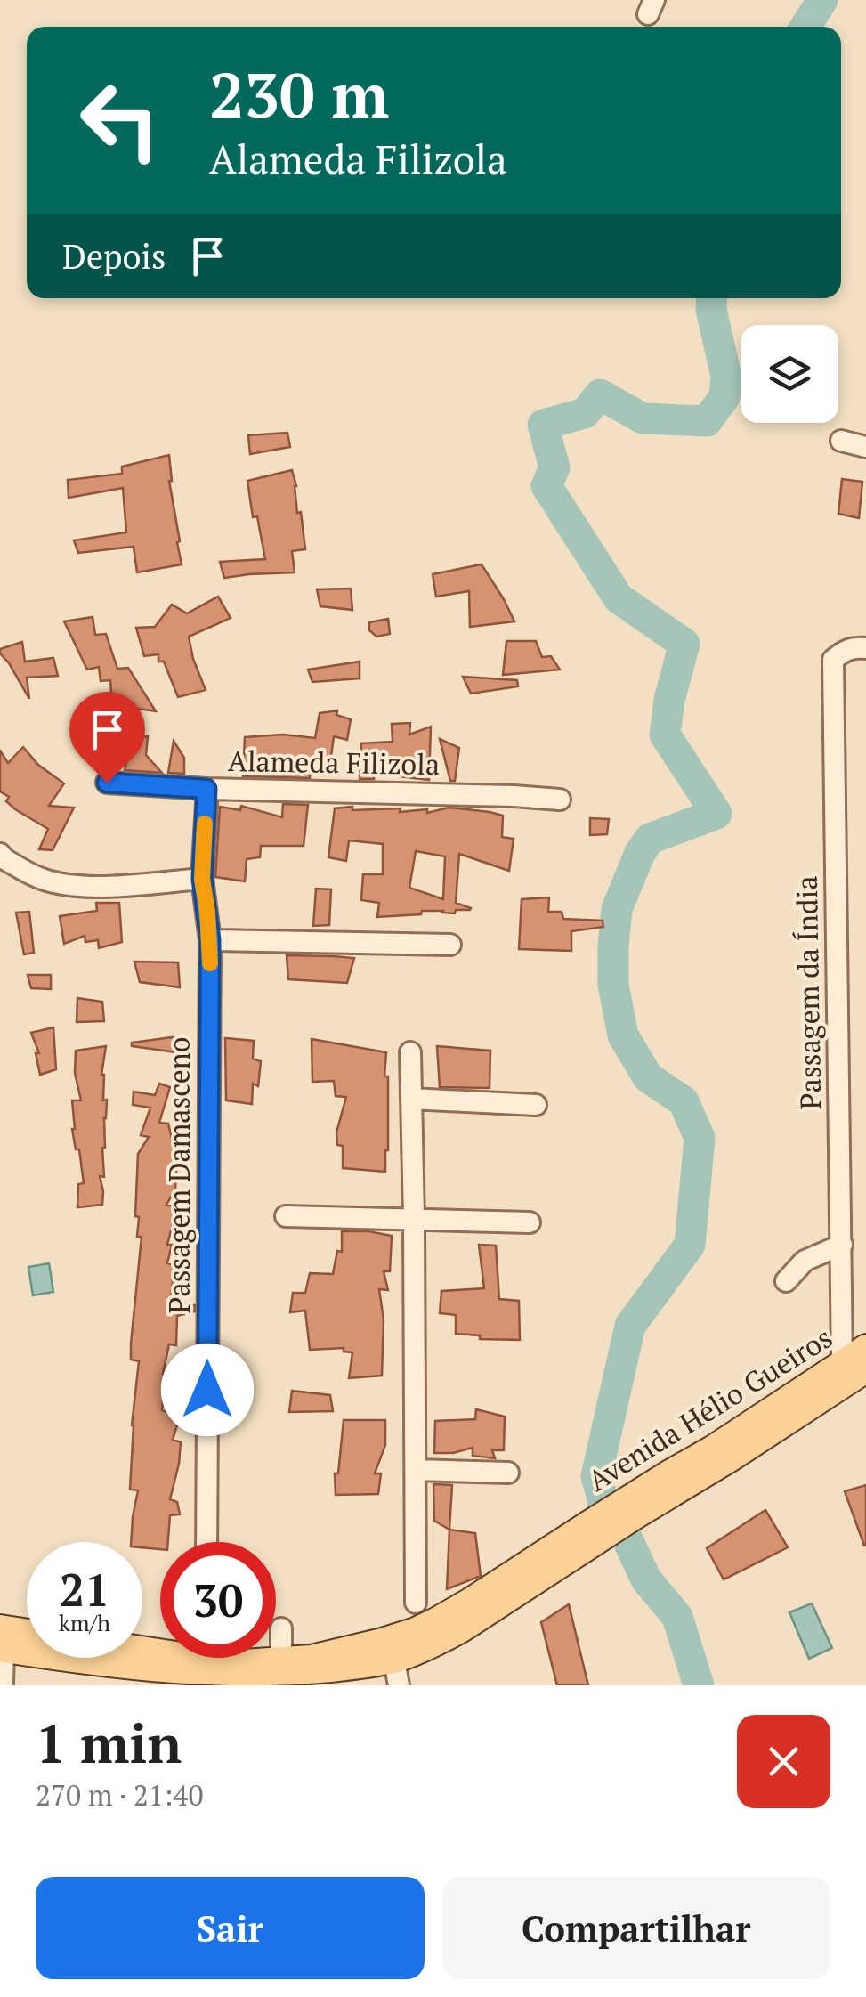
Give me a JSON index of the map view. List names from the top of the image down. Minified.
{"streets":{"main road":["Avenida Hélio Gueiros"],"street":["Alameda Filizola","Passagem da Índia","Passagem Damasceno"]},"crossings":[["Alameda Filizola","Passagem Damasceno"],["Passagem da Índia","Avenida Hélio Gueiros"]],"page":{"turn":["230 m","Alameda Filizola"],"then":"Depois","speed":"21 km/h","limit":"30","heading":["1 min","270 m · 21:40"],"buttons":["Sair","Compartilhar"]}}
